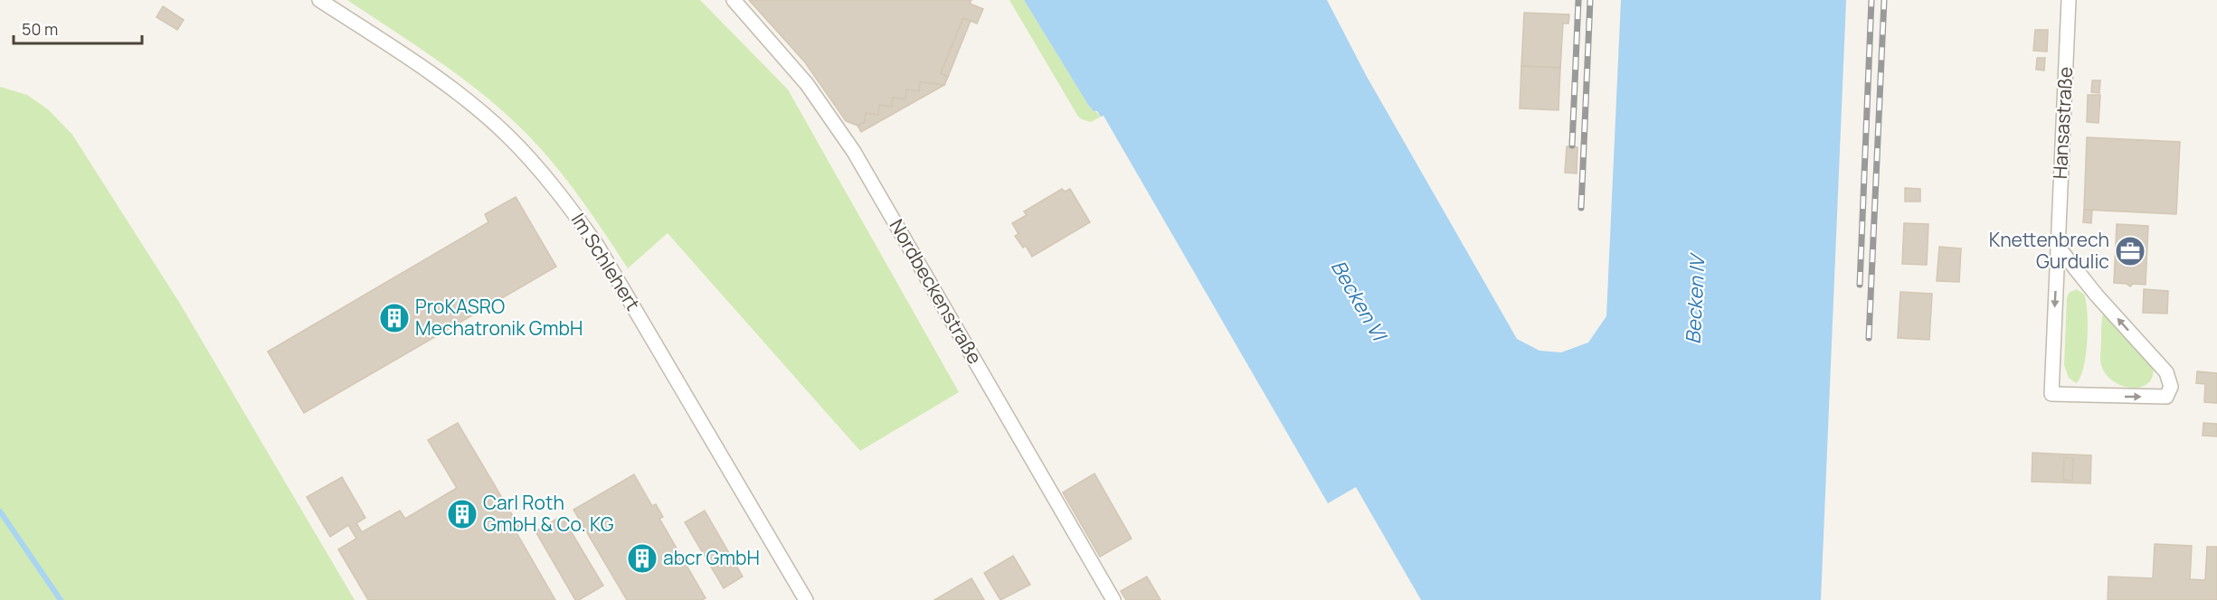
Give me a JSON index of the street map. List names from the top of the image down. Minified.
{"streets":{"street":["Hansastraße","Im Schlehert","Nordbeckenstraße"]},"water":["Becken VI","Becken IV"],"places":{"office":["Knettenbrech Gurdulic"],"building":["ProKASRO Mechatronik GmbH","Carl Roth GmbH & Co. KG","abcr GmbH"]},"scale_bar":"50 m"}
